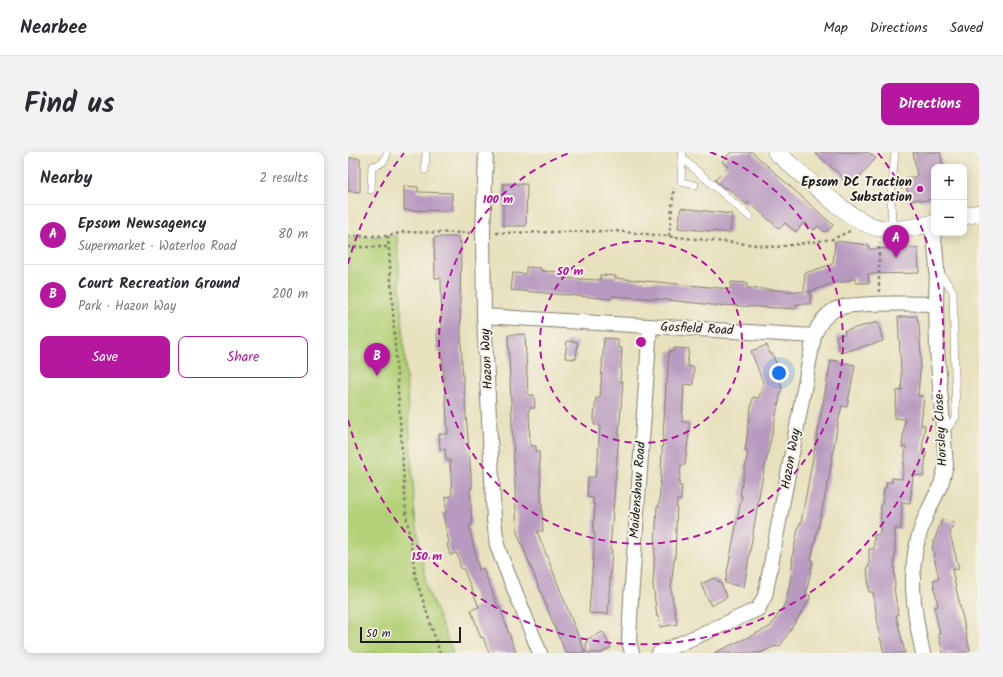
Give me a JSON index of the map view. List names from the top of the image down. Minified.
{"streets":{"street":["Gosfield Road","Hazon Way","Horsley Close","Maidenshaw Road"]},"crossings":[["Gosfield Road","Hazon Way"],["Gosfield Road","Maidenshaw Road"],["Hazon Way","Horsley Close"]],"places":["Epsom DC Traction Substation"],"scale_bar":"50 m","page":{"header":"Nearbee","nav":["Map","Directions","Saved"],"title":"Find us","buttons":["Directions",["Save","Share"]],"heading":["Nearby","2 results"],"map_buttons":["+","−"],"list":[{"mark":"A","name":"Epsom Newsagency","note":"Supermarket · Waterloo Road","value":"80 m"},{"mark":"B","name":"Court Recreation Ground","note":"Park · Hazon Way","value":"200 m"}],"pins":["A","B"],"scale":"50 m"},"rings":["100 m","50 m","150 m"]}
